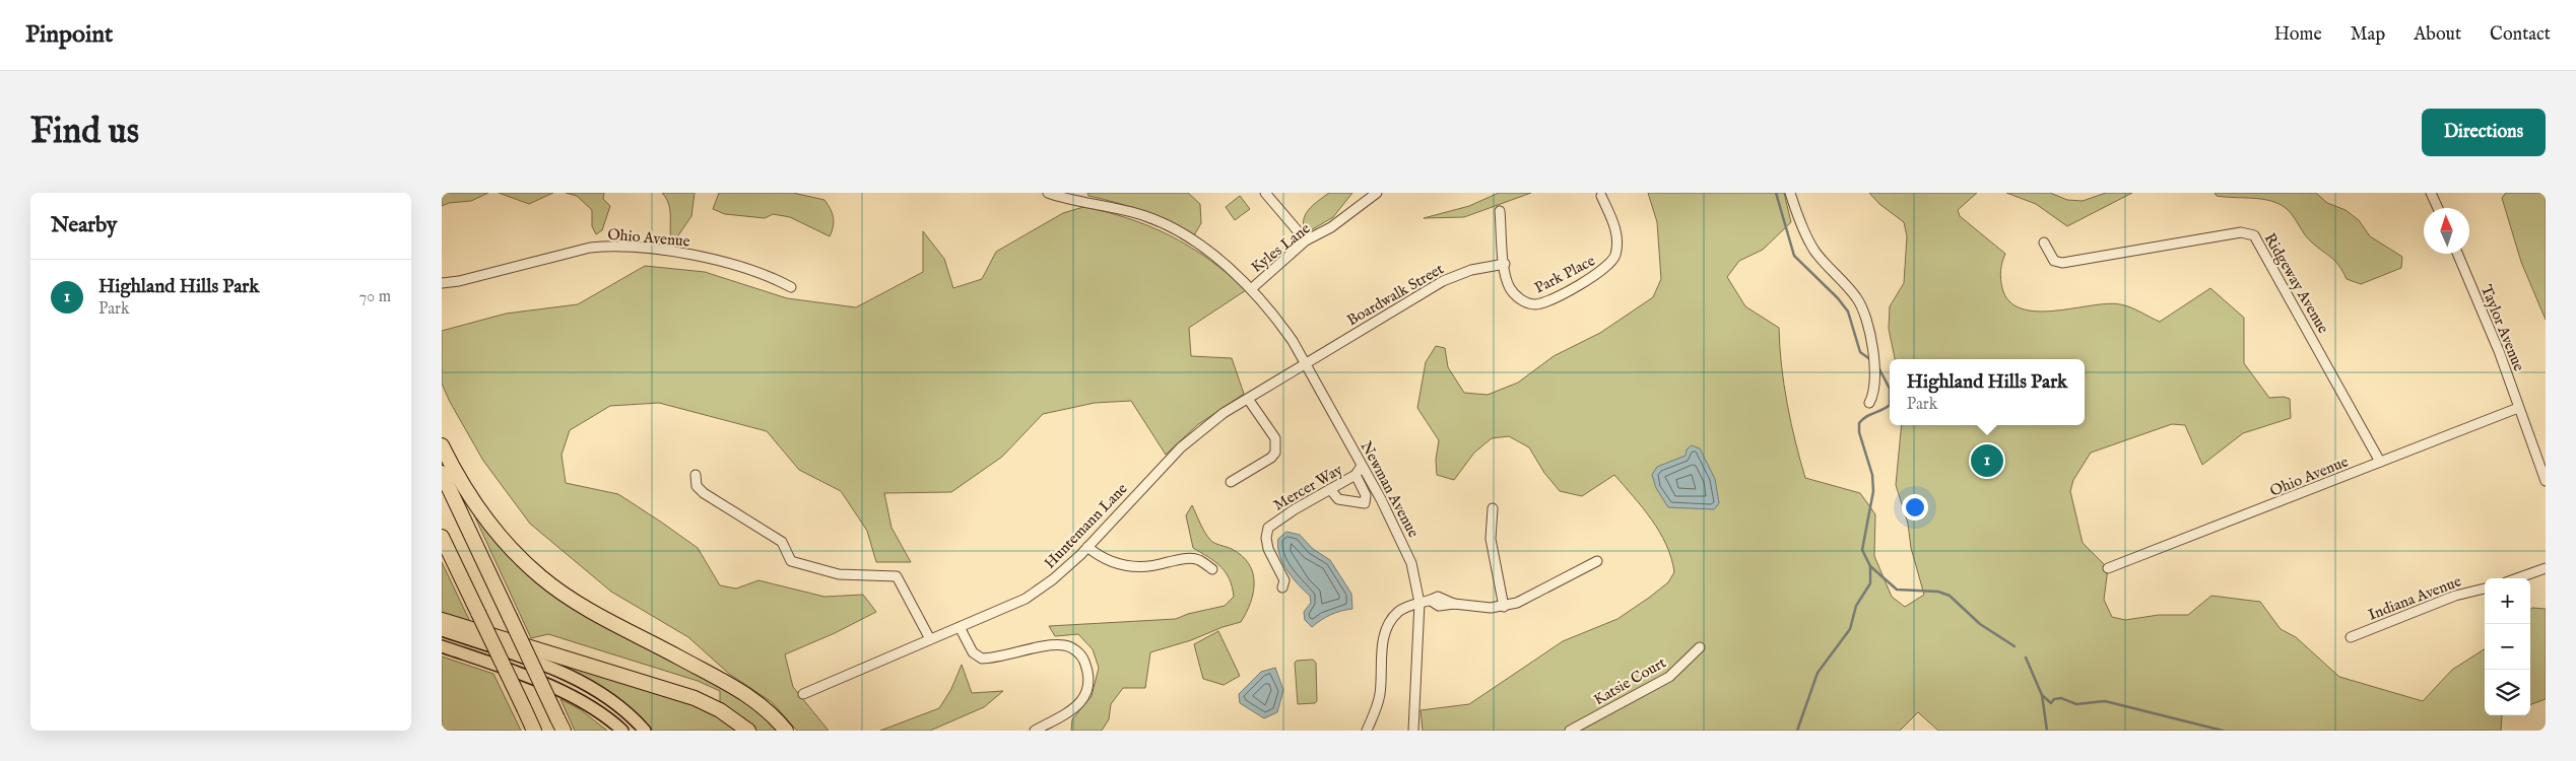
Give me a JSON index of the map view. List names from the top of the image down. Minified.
{"streets":{"street":["Ohio Avenue","Kyles Lane","Park Place","Ridgeway Avenue","Boardwalk Street","Taylor Avenue","Mercer Way","Newman Avenue","Huntemann Lane","Indiana Avenue","Katsie Court"]},"crossings":[["Ohio Avenue","Ridgeway Avenue"],["Ohio Avenue","Taylor Avenue"],["Kyles Lane","Newman Avenue"],["Park Place","Boardwalk Street"],["Boardwalk Street","Newman Avenue"],["Boardwalk Street","Huntemann Lane"],["Mercer Way","Newman Avenue"],["Newman Avenue","Huntemann Lane"]],"north":"top","page":{"header":"Pinpoint","nav":["Home","Map","About","Contact"],"buttons":"Directions","title":"Find us","heading":"Nearby","list":[{"mark":"1","name":"Highland Hills Park","note":"Park","value":"70 m"}],"popup":["Highland Hills Park","Park"],"pins":"1","map_buttons":["+","−"]}}
